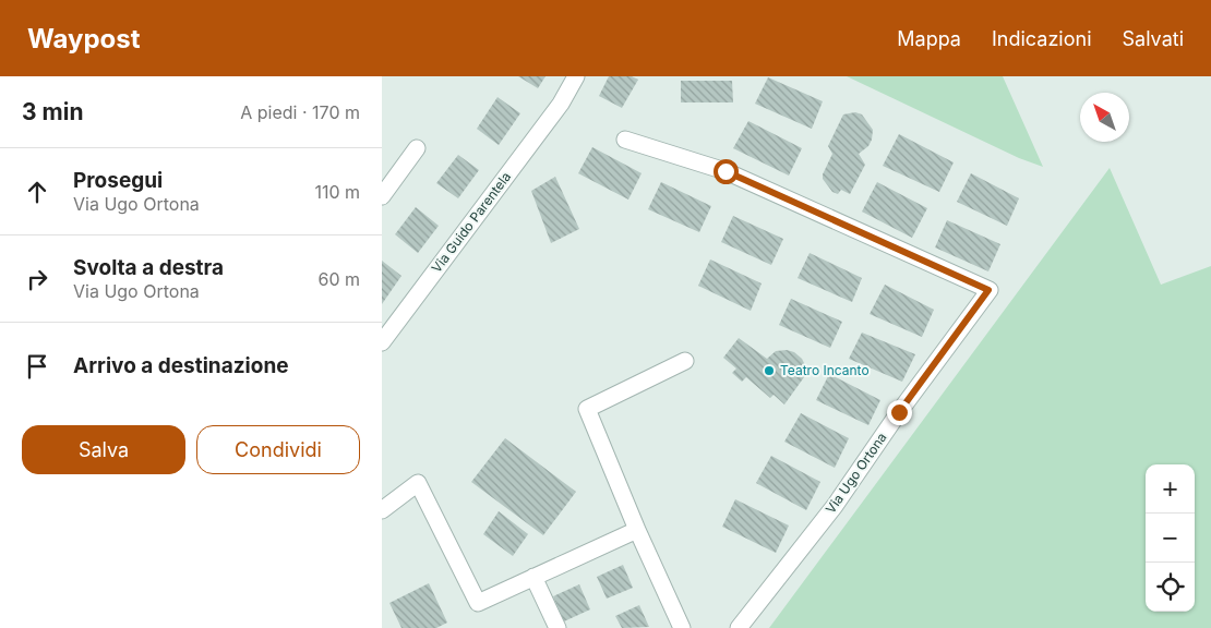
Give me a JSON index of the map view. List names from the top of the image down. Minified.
{"streets":{"street":["Via Guido Parentela","Via Ugo Ortona"]},"places":["Teatro Incanto"],"north":"top left","page":{"header":"Waypost","nav":["Mappa","Indicazioni","Salvati"],"heading":["3 min","A piedi · 170 m"],"list":[["Prosegui","Via Ugo Ortona","110 m"],["Svolta a destra","Via Ugo Ortona","60 m"],"Arrivo a destinazione"],"buttons":["Salva","Condividi"],"map_buttons":["+","−"]}}
